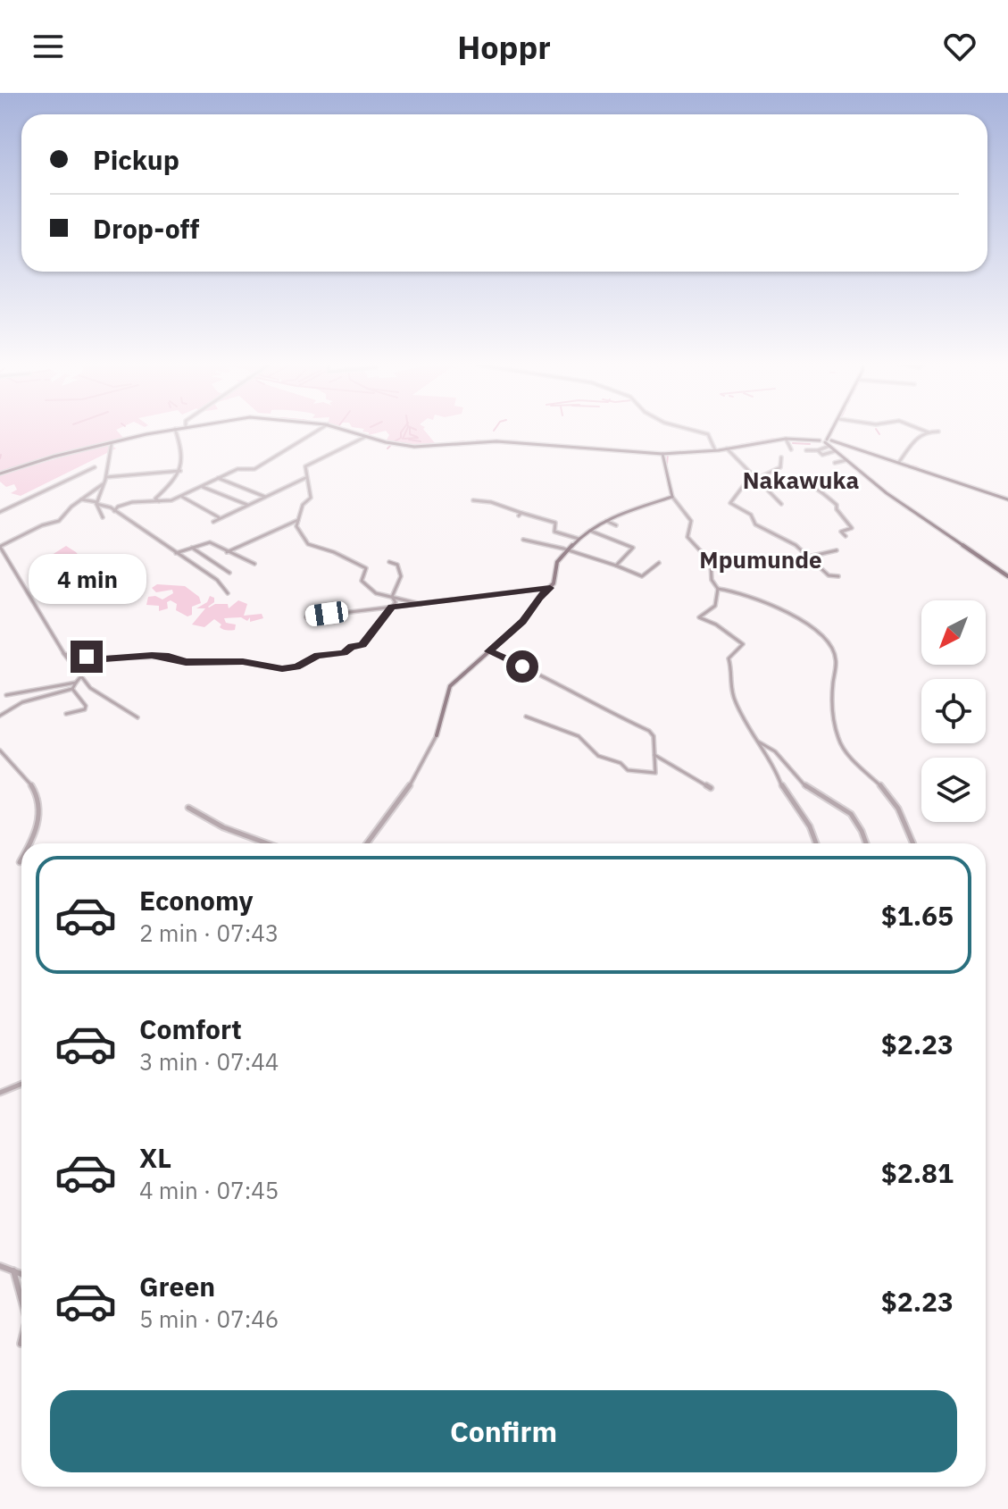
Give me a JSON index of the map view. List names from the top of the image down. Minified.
{"districts":["Nakawuka","Mpumunde"],"north":"bottom left","page":{"header":"Hoppr","banner":["Pickup","Drop-off"],"bubble":"4 min","list":[{"name":"Economy","note":"2 min · 07:43","value":"$1.65"},{"name":"Comfort","note":"3 min · 07:44","value":"$2.23"},{"name":"XL","note":"4 min · 07:45","value":"$2.81"},{"name":"Green","note":"5 min · 07:46","value":"$2.23"}],"buttons":"Confirm"}}
